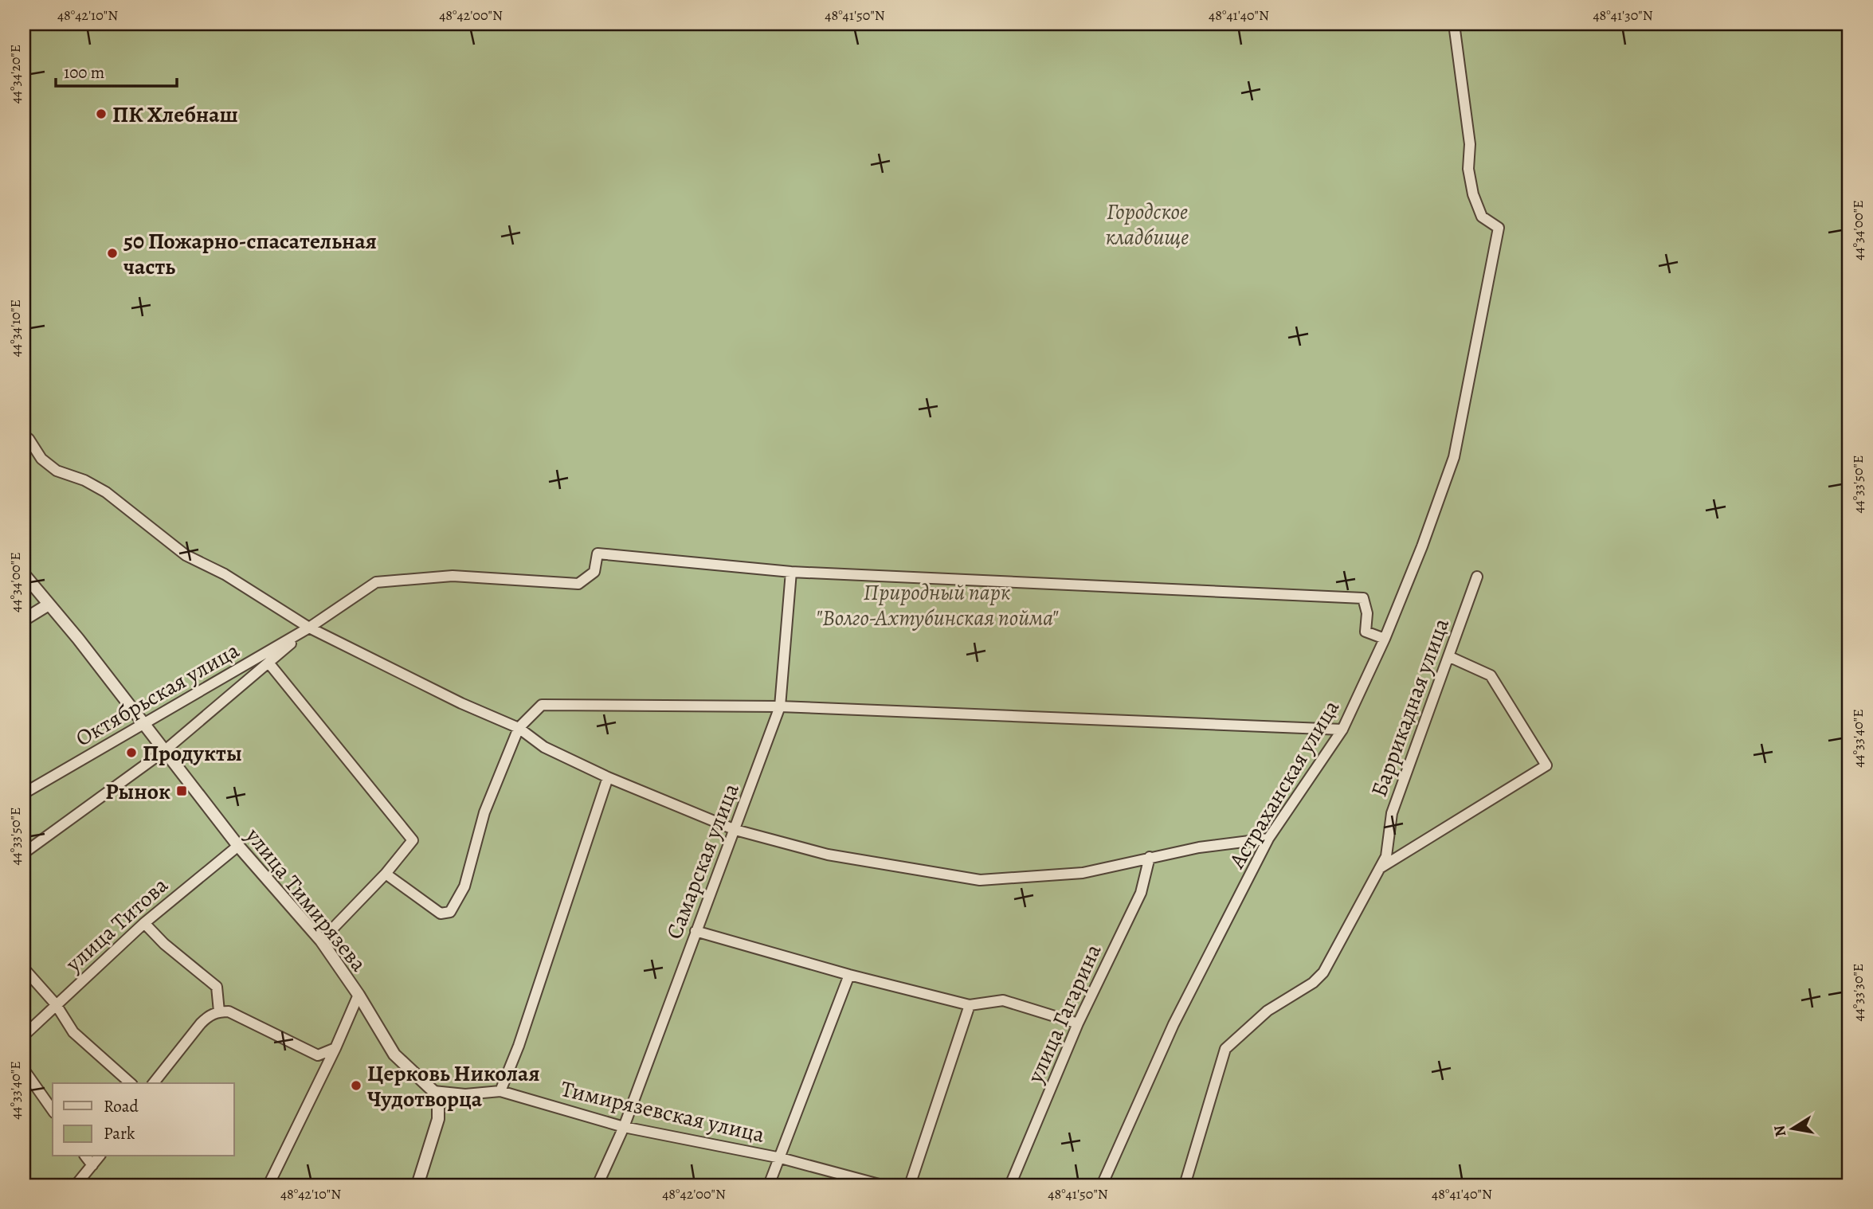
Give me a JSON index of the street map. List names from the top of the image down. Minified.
{"streets":{"street":["Октябрьская улица","Баррикадная улица","Астраханская улица","Самарская улица","улица Тимирязева","улица Титова","улица Гагарина","Тимирязевская улица"]},"crossings":[["Октябрьская улица","улица Тимирязева"],["Самарская улица","Тимирязевская улица"],["улица Тимирязева","улица Титова"],["улица Тимирязева","Тимирязевская улица"]],"parks":["Городское кладбище","Природный парк \"Волго-Ахтубинская пойма\""],"places":{"other":["ПК Хлебнаш","50 Пожарно-спасательная часть","Продукты","Церковь Николая Чудотворца"],"transit":["Рынок"]},"legend":["Road","Park"],"scale_bar":"100 m","north":"left","coordinates":["48°42'10\"N","48°42'00\"N","48°41'50\"N","48°41'40\"N","48°41'30\"N","44°34'20\"E","44°34'00\"E","44°34'10\"E","44°33'50\"E","44°33'40\"E","44°33'30\"E"]}
